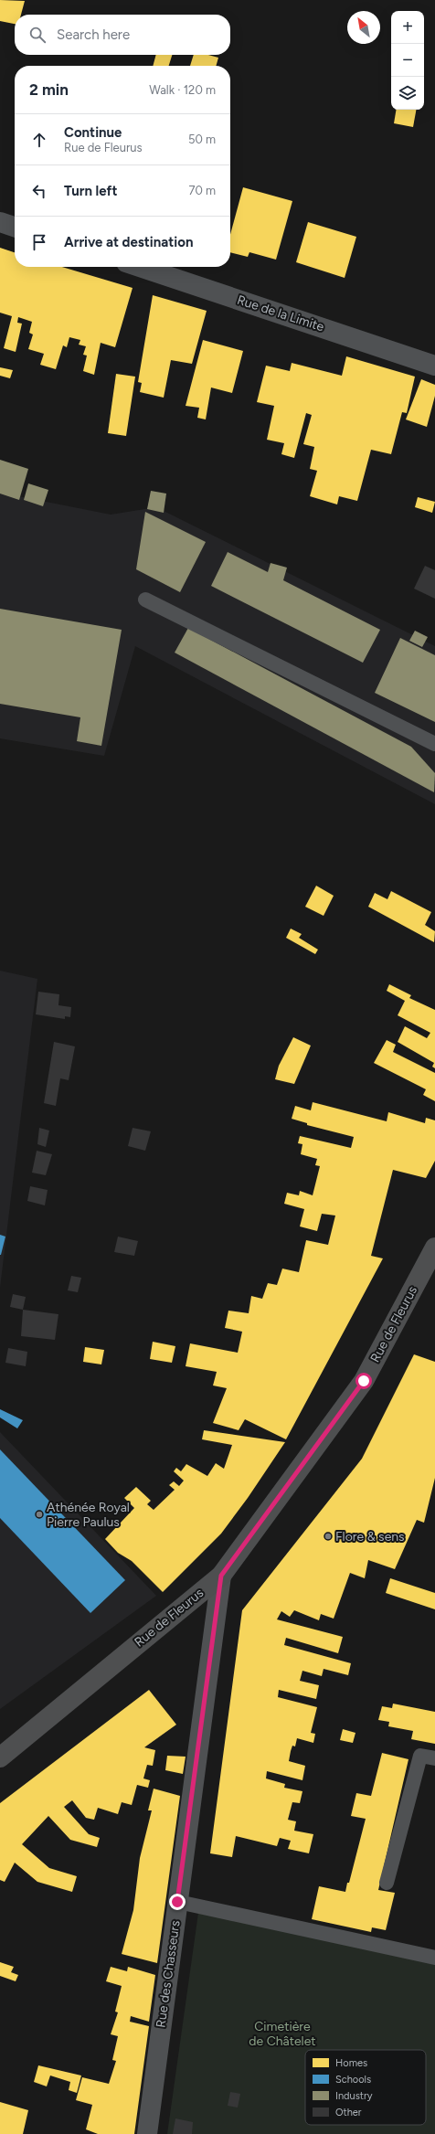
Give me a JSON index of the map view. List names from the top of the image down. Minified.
{"streets":{"main road":["Rue de Fleurus"],"street":["Rue de la Limite","Rue des Chasseurs"]},"crossings":[["Rue de Fleurus","Rue des Chasseurs"]],"parks":["Cimetière de Châtelet"],"places":["Athénée Royal Pierre Paulus","Flore & sens"],"legend":["Homes","Schools","Industry","Other"],"north":"top left","page":{"map_buttons":["+","−"],"search":"Search here","heading":["2 min","Walk · 120 m"],"list":[["Continue","Rue de Fleurus","50 m"],["Turn left","70 m"],"Arrive at destination"]}}
